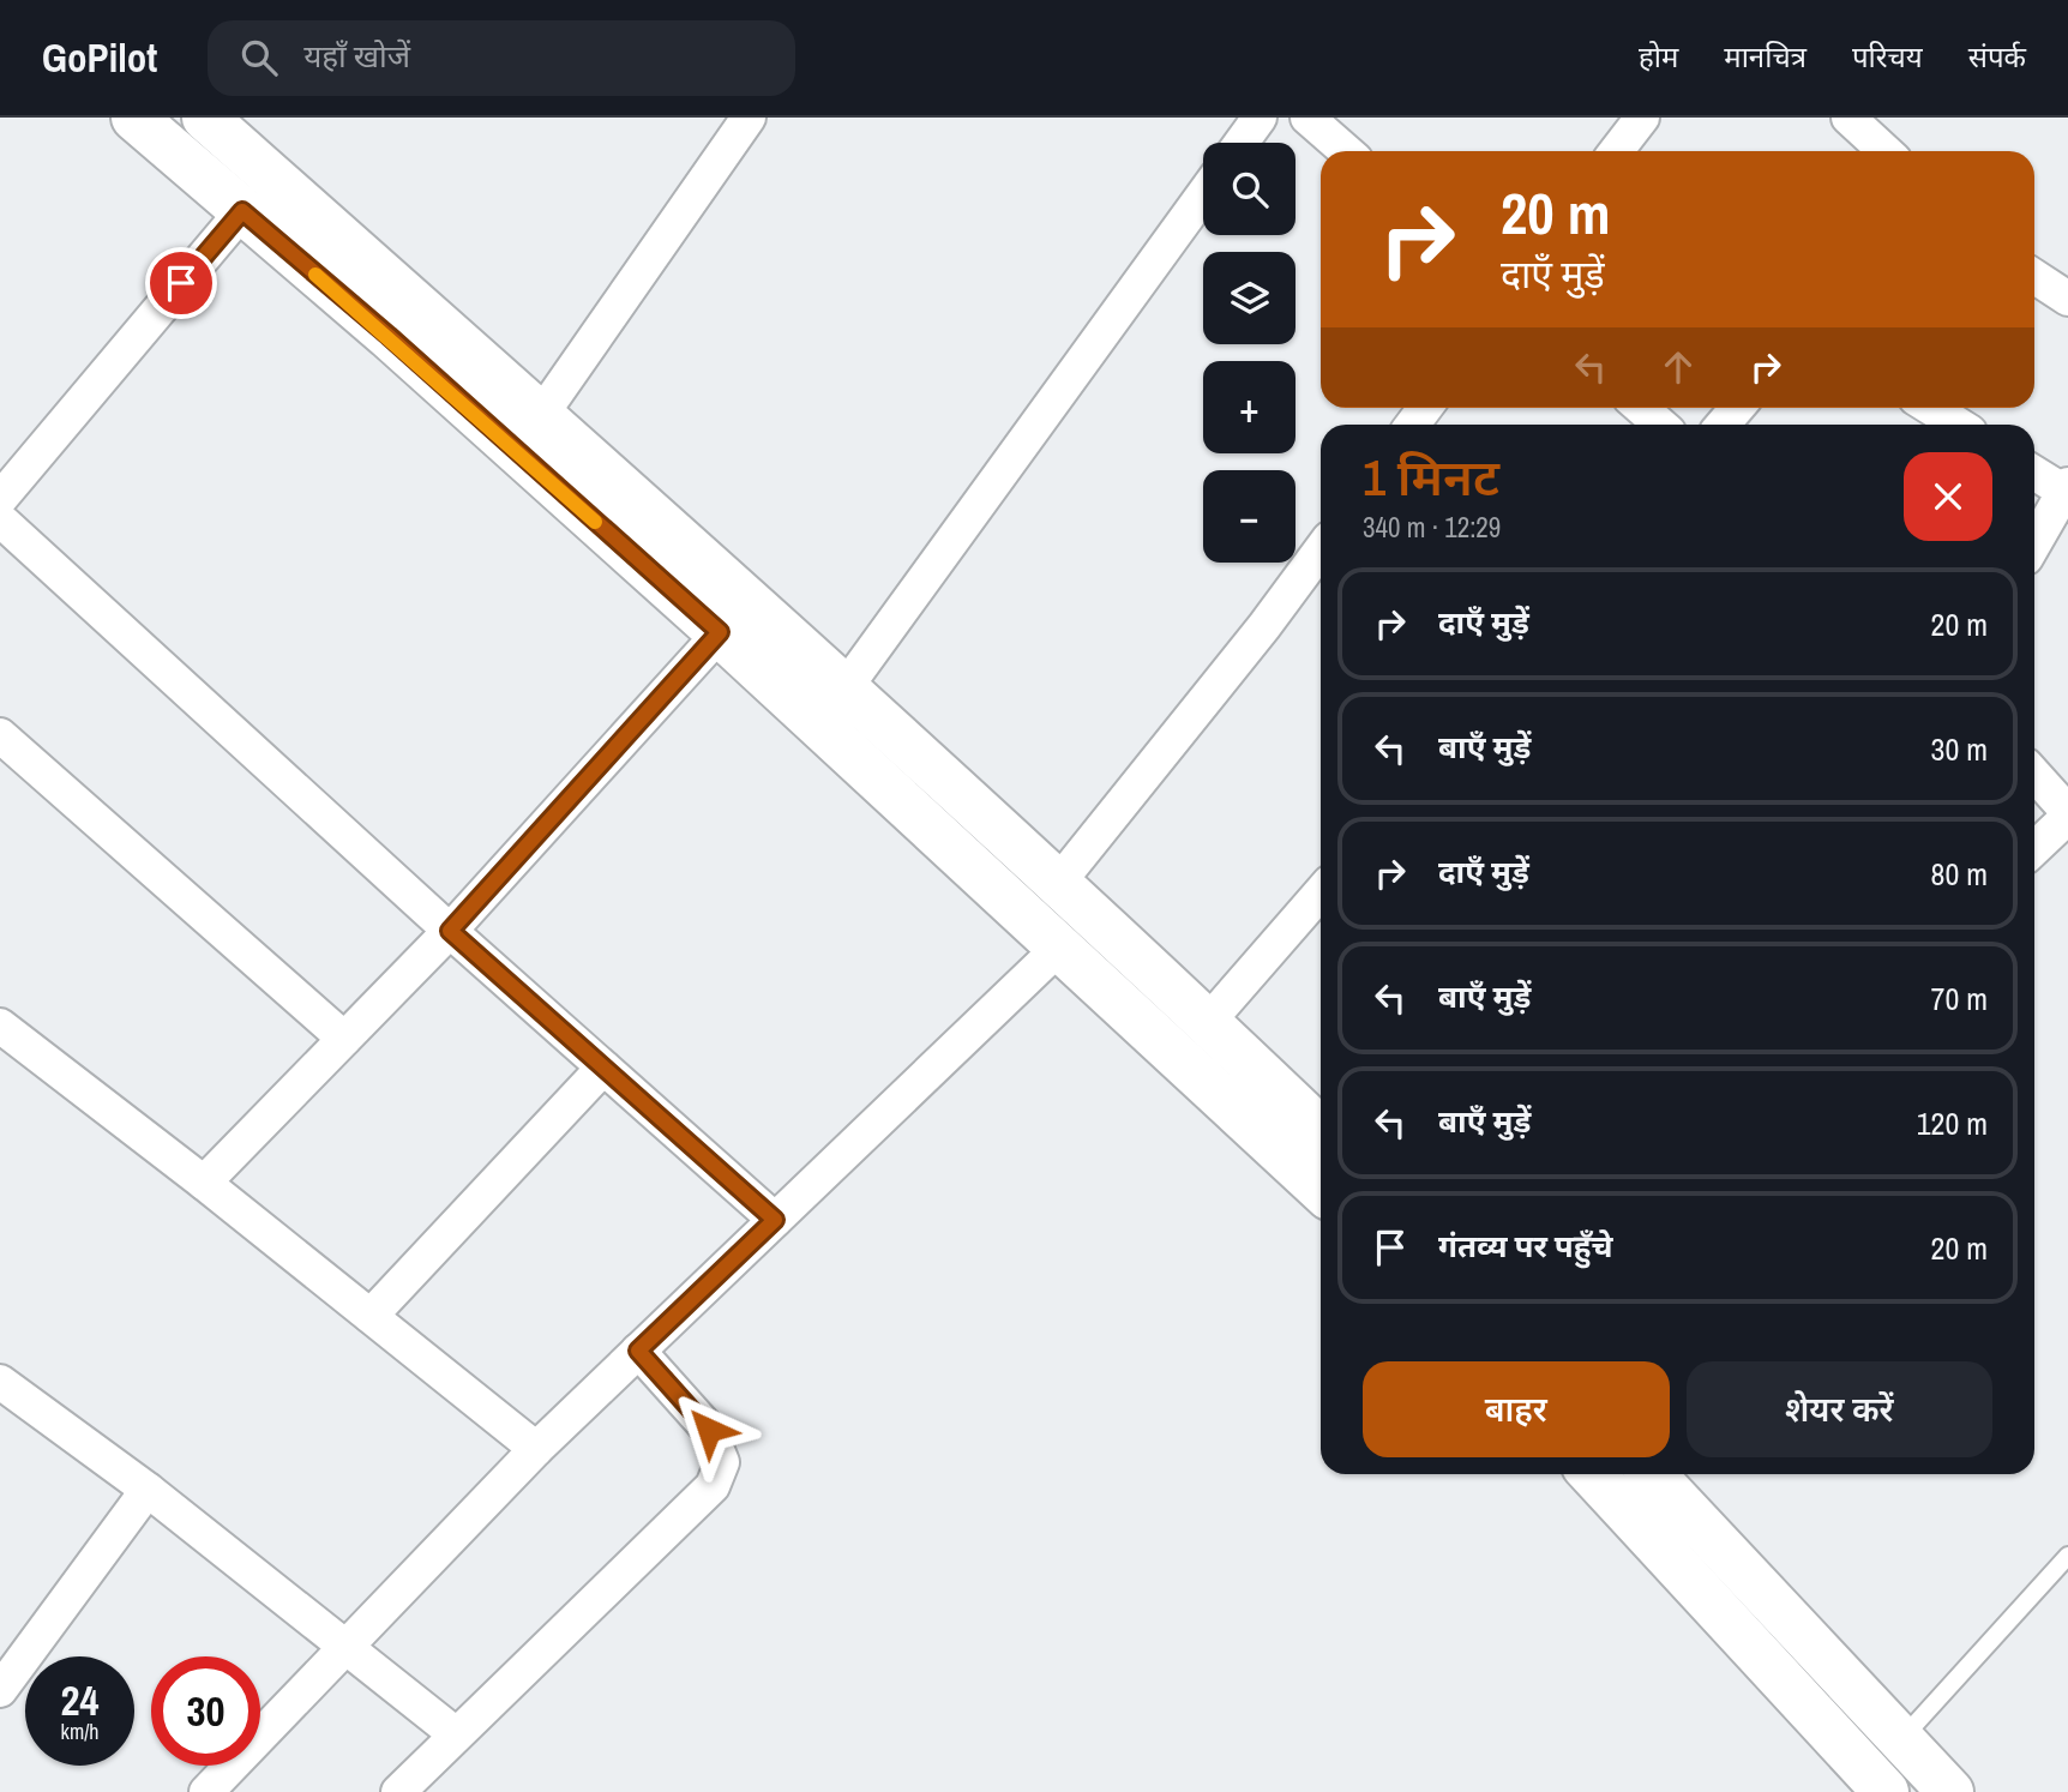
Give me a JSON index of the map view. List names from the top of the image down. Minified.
{"page":{"header":"GoPilot","search":"यहाँ खोजें","nav":["होम","मानचित्र","परिचय","संपर्क"],"map_buttons":["+","−"],"turn":["20 m","दाएँ मुड़ें"],"heading":["1 मिनट","340 m · 12:29"],"list":[{"name":"दाएँ मुड़ें","value":"20 m"},{"name":"बाएँ मुड़ें","value":"30 m"},{"name":"दाएँ मुड़ें","value":"80 m"},{"name":"बाएँ मुड़ें","value":"70 m"},{"name":"बाएँ मुड़ें","value":"120 m"},{"name":"गंतव्य पर पहुँचे","value":"20 m"}],"buttons":["बाहर","शेयर करें"],"speed":"24 km/h","limit":"30"}}
